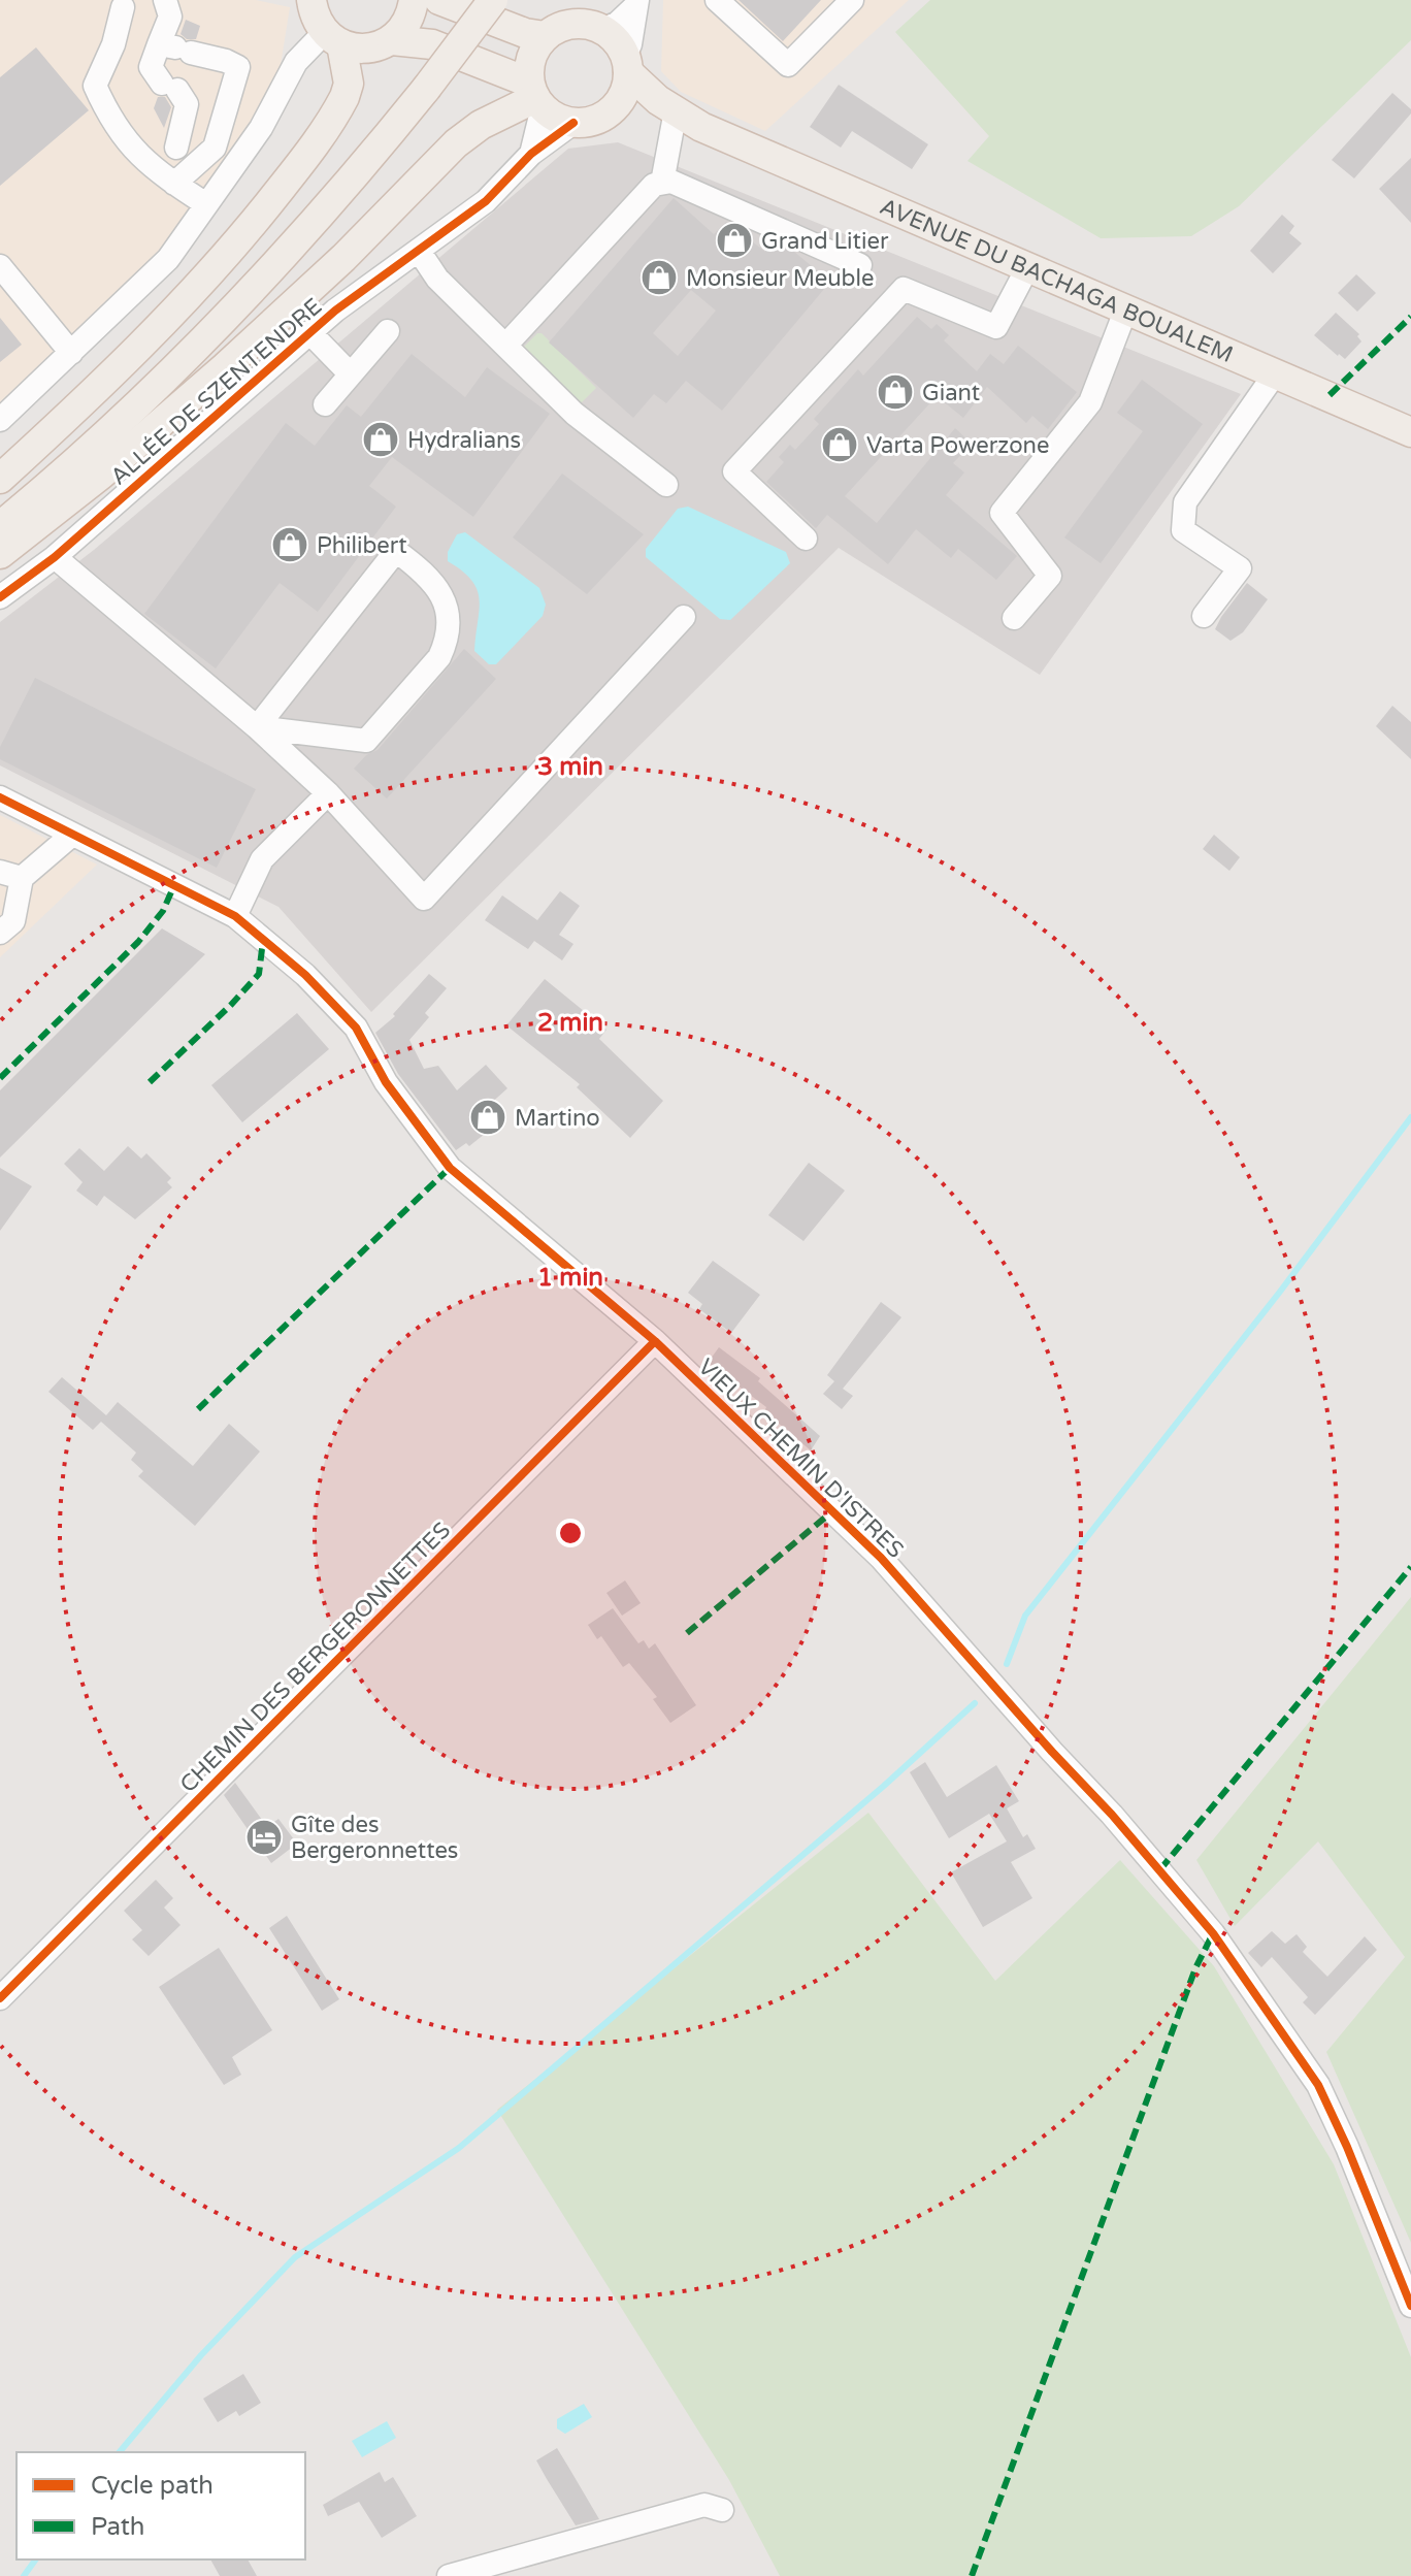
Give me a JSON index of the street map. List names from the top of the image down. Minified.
{"streets":{"main road":["AVENUE DU BACHAGA BOUALEM"],"street":["ALLÉE DE SZENTENDRE","VIEUX CHEMIN D'ISTRES","CHEMIN DES BERGERONNETTES"]},"crossings":[["VIEUX CHEMIN D'ISTRES","CHEMIN DES BERGERONNETTES"]],"places":{"shop":["Grand Litier","Monsieur Meuble","Giant","Hydralians","Varta Powerzone","Philibert","Martino"],"hotel":["Gîte des Bergeronnettes"]},"legend":["Cycle path","Path"],"rings":["3 min","2 min","1 min"]}
